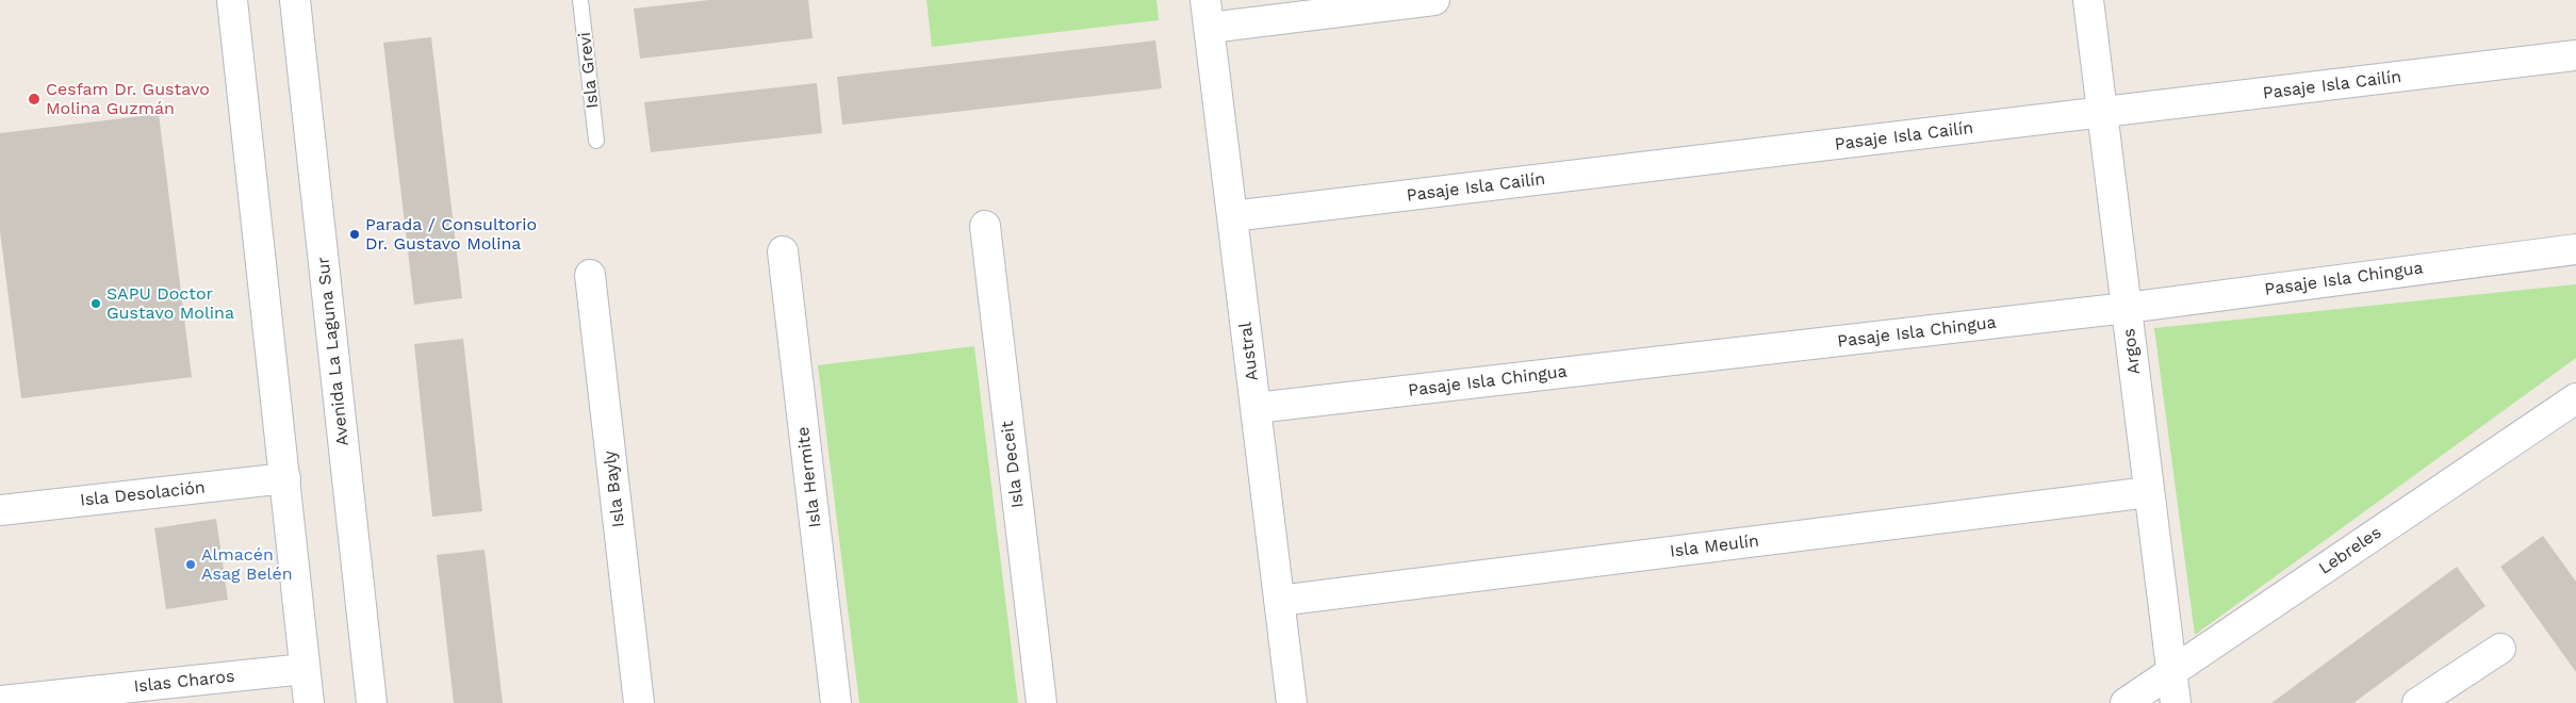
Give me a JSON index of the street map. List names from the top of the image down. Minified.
{"streets":{"street":["Pasaje Isla Cailín","Pasaje Isla Chingua","Avenida La Laguna Sur","Austral","Argos","Isla Deceit","Isla Hermite","Isla Bayly","Isla Desolación","Isla Meulín","Lebreles","Islas Charos"],"lane":["Isla Grevi"]},"crossings":[["Pasaje Isla Cailín","Austral"],["Pasaje Isla Cailín","Argos"],["Pasaje Isla Chingua","Austral"],["Pasaje Isla Chingua","Argos"],["Austral","Isla Meulín"],["Argos","Isla Meulín"],["Argos","Lebreles"]],"places":["Cesfam Dr. Gustavo Molina Guzmán","Parada / Consultorio Dr. Gustavo Molina","SAPU Doctor Gustavo Molina","Almacén Asag Belén"]}
